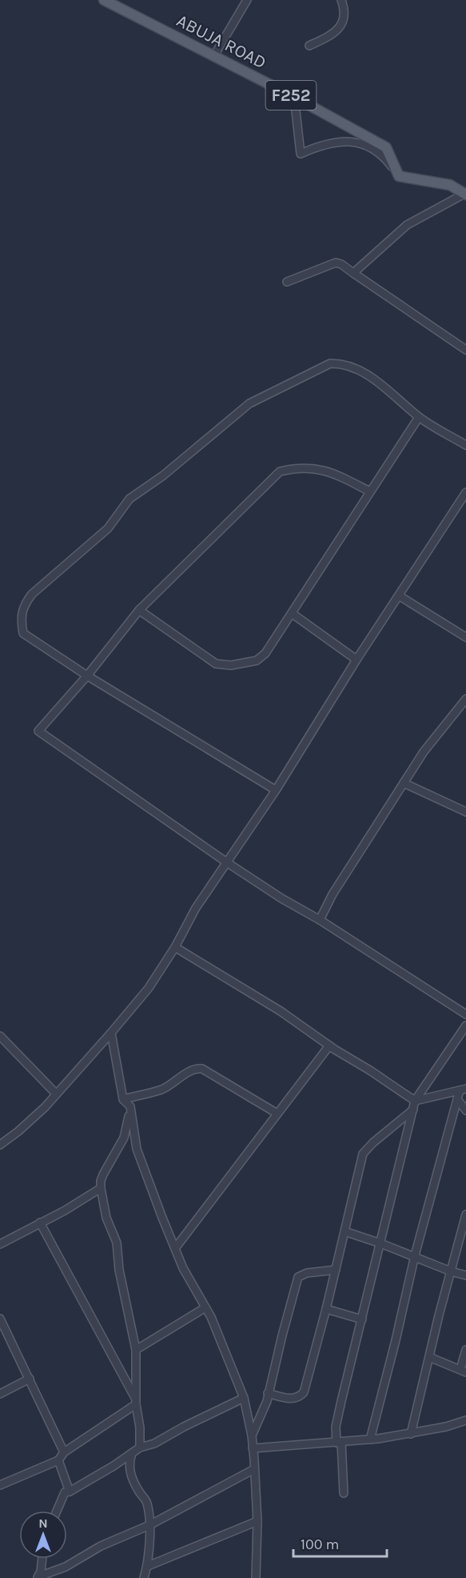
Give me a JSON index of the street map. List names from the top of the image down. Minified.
{"streets":{"main road":["ABUJA ROAD","F252"]},"scale_bar":"100 m","north":"top"}
